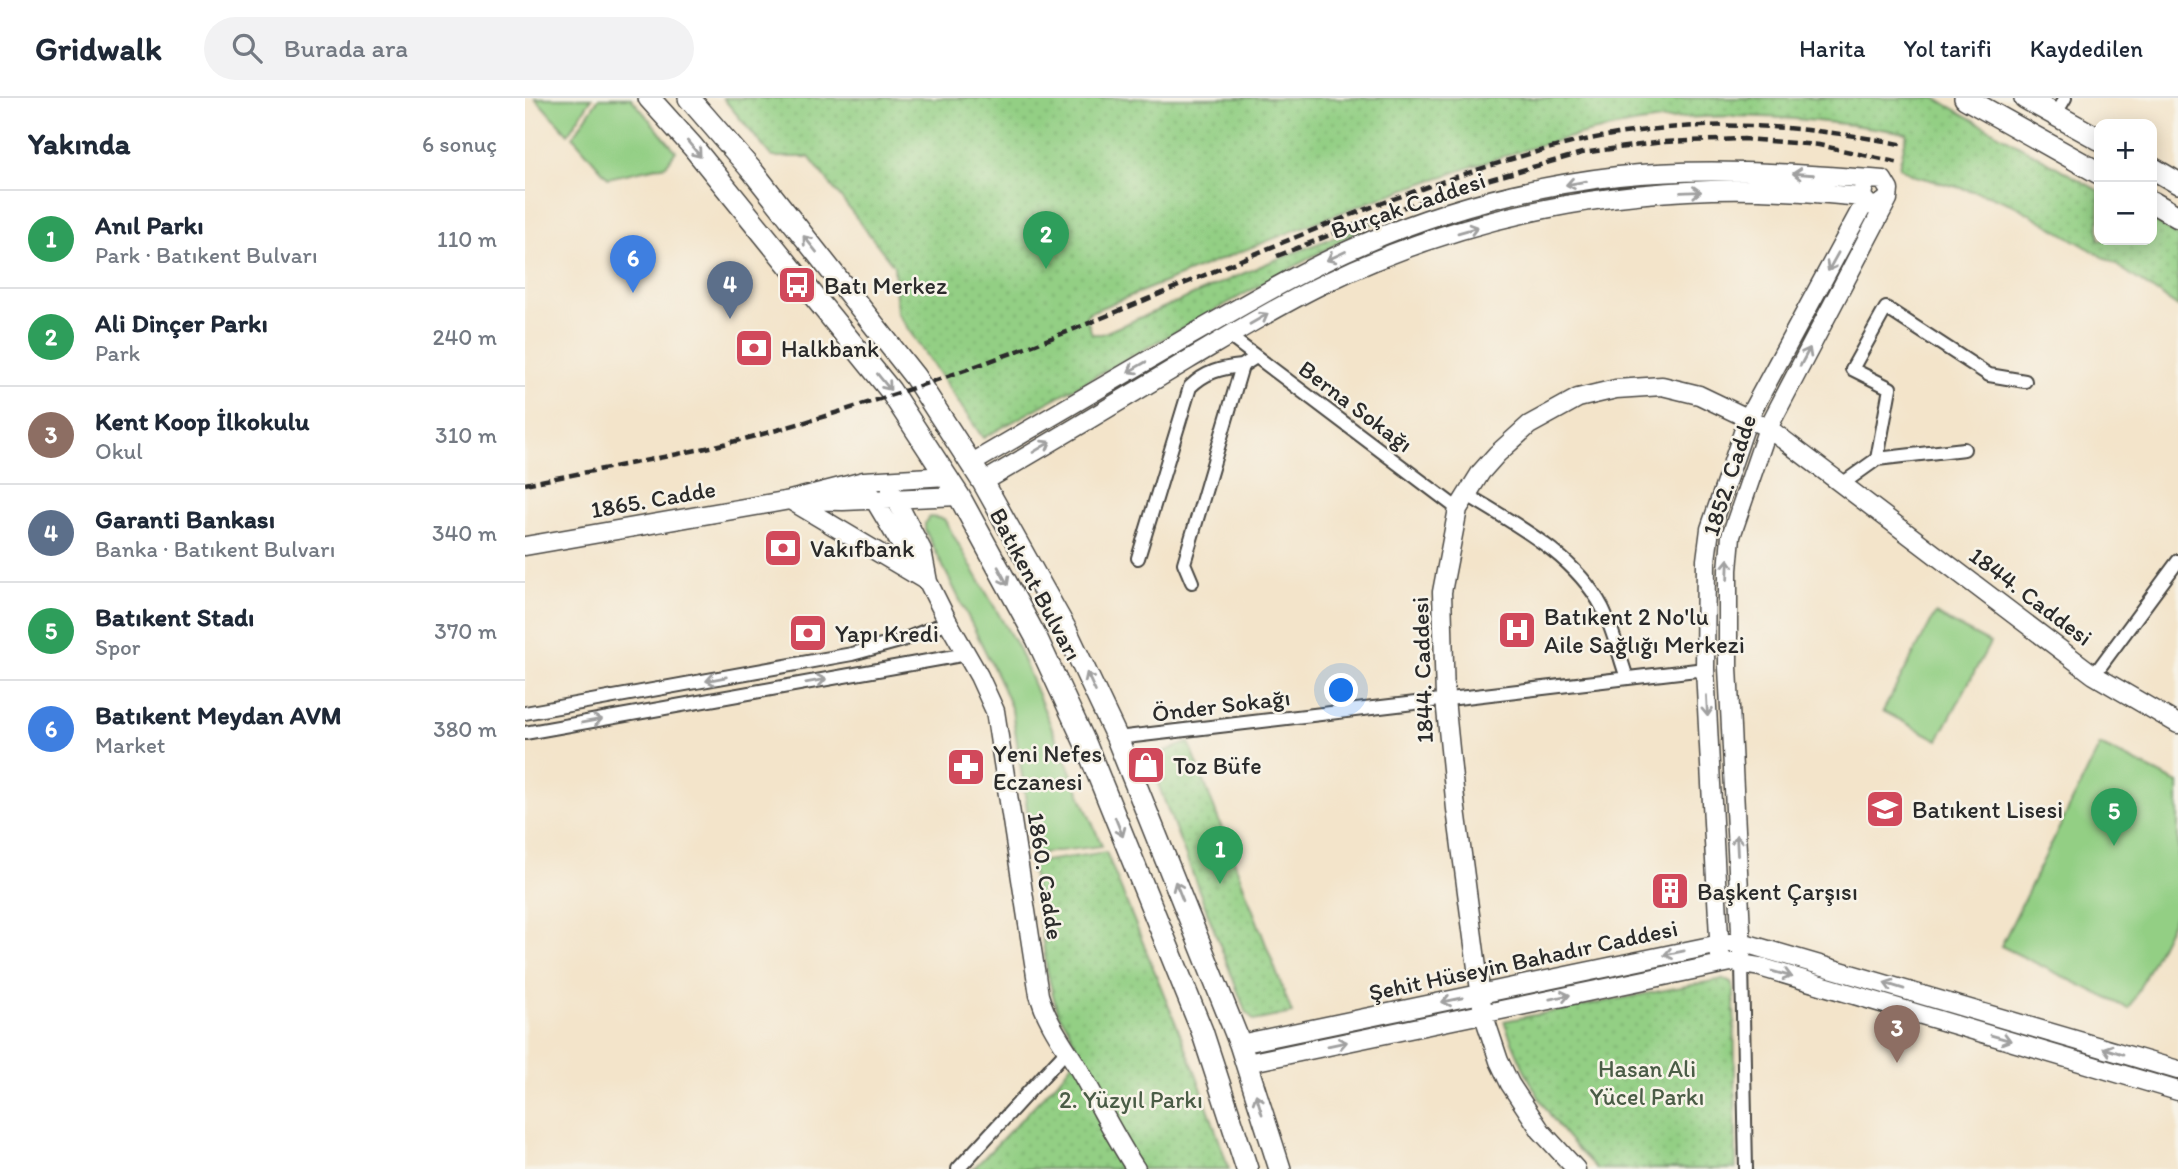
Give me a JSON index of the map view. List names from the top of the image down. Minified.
{"streets":{"main road":["Batıkent Bulvarı"],"street":["Burçak Caddesi","Berna Sokağı","1852. Cadde","1865. Cadde","1844. Caddesi","Önder Sokağı","1860. Cadde","Şehit Hüseyin Bahadır Caddesi"]},"crossings":[["Burçak Caddesi","Berna Sokağı"],["Burçak Caddesi","1852. Cadde"],["Burçak Caddesi","Batıkent Bulvarı"],["Berna Sokağı","1844. Caddesi"],["Berna Sokağı","Önder Sokağı"],["1852. Cadde","1844. Caddesi"],["1852. Cadde","Önder Sokağı"],["1852. Cadde","Şehit Hüseyin Bahadır Caddesi"],["1865. Cadde","Batıkent Bulvarı"],["1865. Cadde","1860. Cadde"],["Batıkent Bulvarı","Önder Sokağı"],["Batıkent Bulvarı","Şehit Hüseyin Bahadır Caddesi"],["1844. Caddesi","Önder Sokağı"],["1844. Caddesi","Şehit Hüseyin Bahadır Caddesi"]],"parks":["Hasan Ali Yücel Parkı","2. Yüzyıl Parkı"],"places":{"bus stop":["Batı Merkez"],"bank":["Halkbank","Vakıfbank","Yapı Kredi"],"hospital":["Batıkent 2 No'lu Aile Sağlığı Merkezi"],"shop":["Toz Büfe"],"pharmacy":["Yeni Nefes Eczanesi"],"school or university":["Batıkent Lisesi"],"building":["Başkent Çarşısı"]},"page":{"header":"Gridwalk","search":"Burada ara","nav":["Harita","Yol tarifi","Kaydedilen"],"heading":["Yakında","6 sonuç"],"map_buttons":["+","−"],"list":[{"mark":"1","name":"Anıl Parkı","note":"Park · Batıkent Bulvarı","value":"110 m"},{"mark":"2","name":"Ali Dinçer Parkı","note":"Park","value":"240 m"},{"mark":"3","name":"Kent Koop İlkokulu","note":"Okul","value":"310 m"},{"mark":"4","name":"Garanti Bankası","note":"Banka · Batıkent Bulvarı","value":"340 m"},{"mark":"5","name":"Batıkent Stadı","note":"Spor","value":"370 m"},{"mark":"6","name":"Batıkent Meydan AVM","note":"Market","value":"380 m"}],"pins":["2","6","4","5","1","3"]}}
